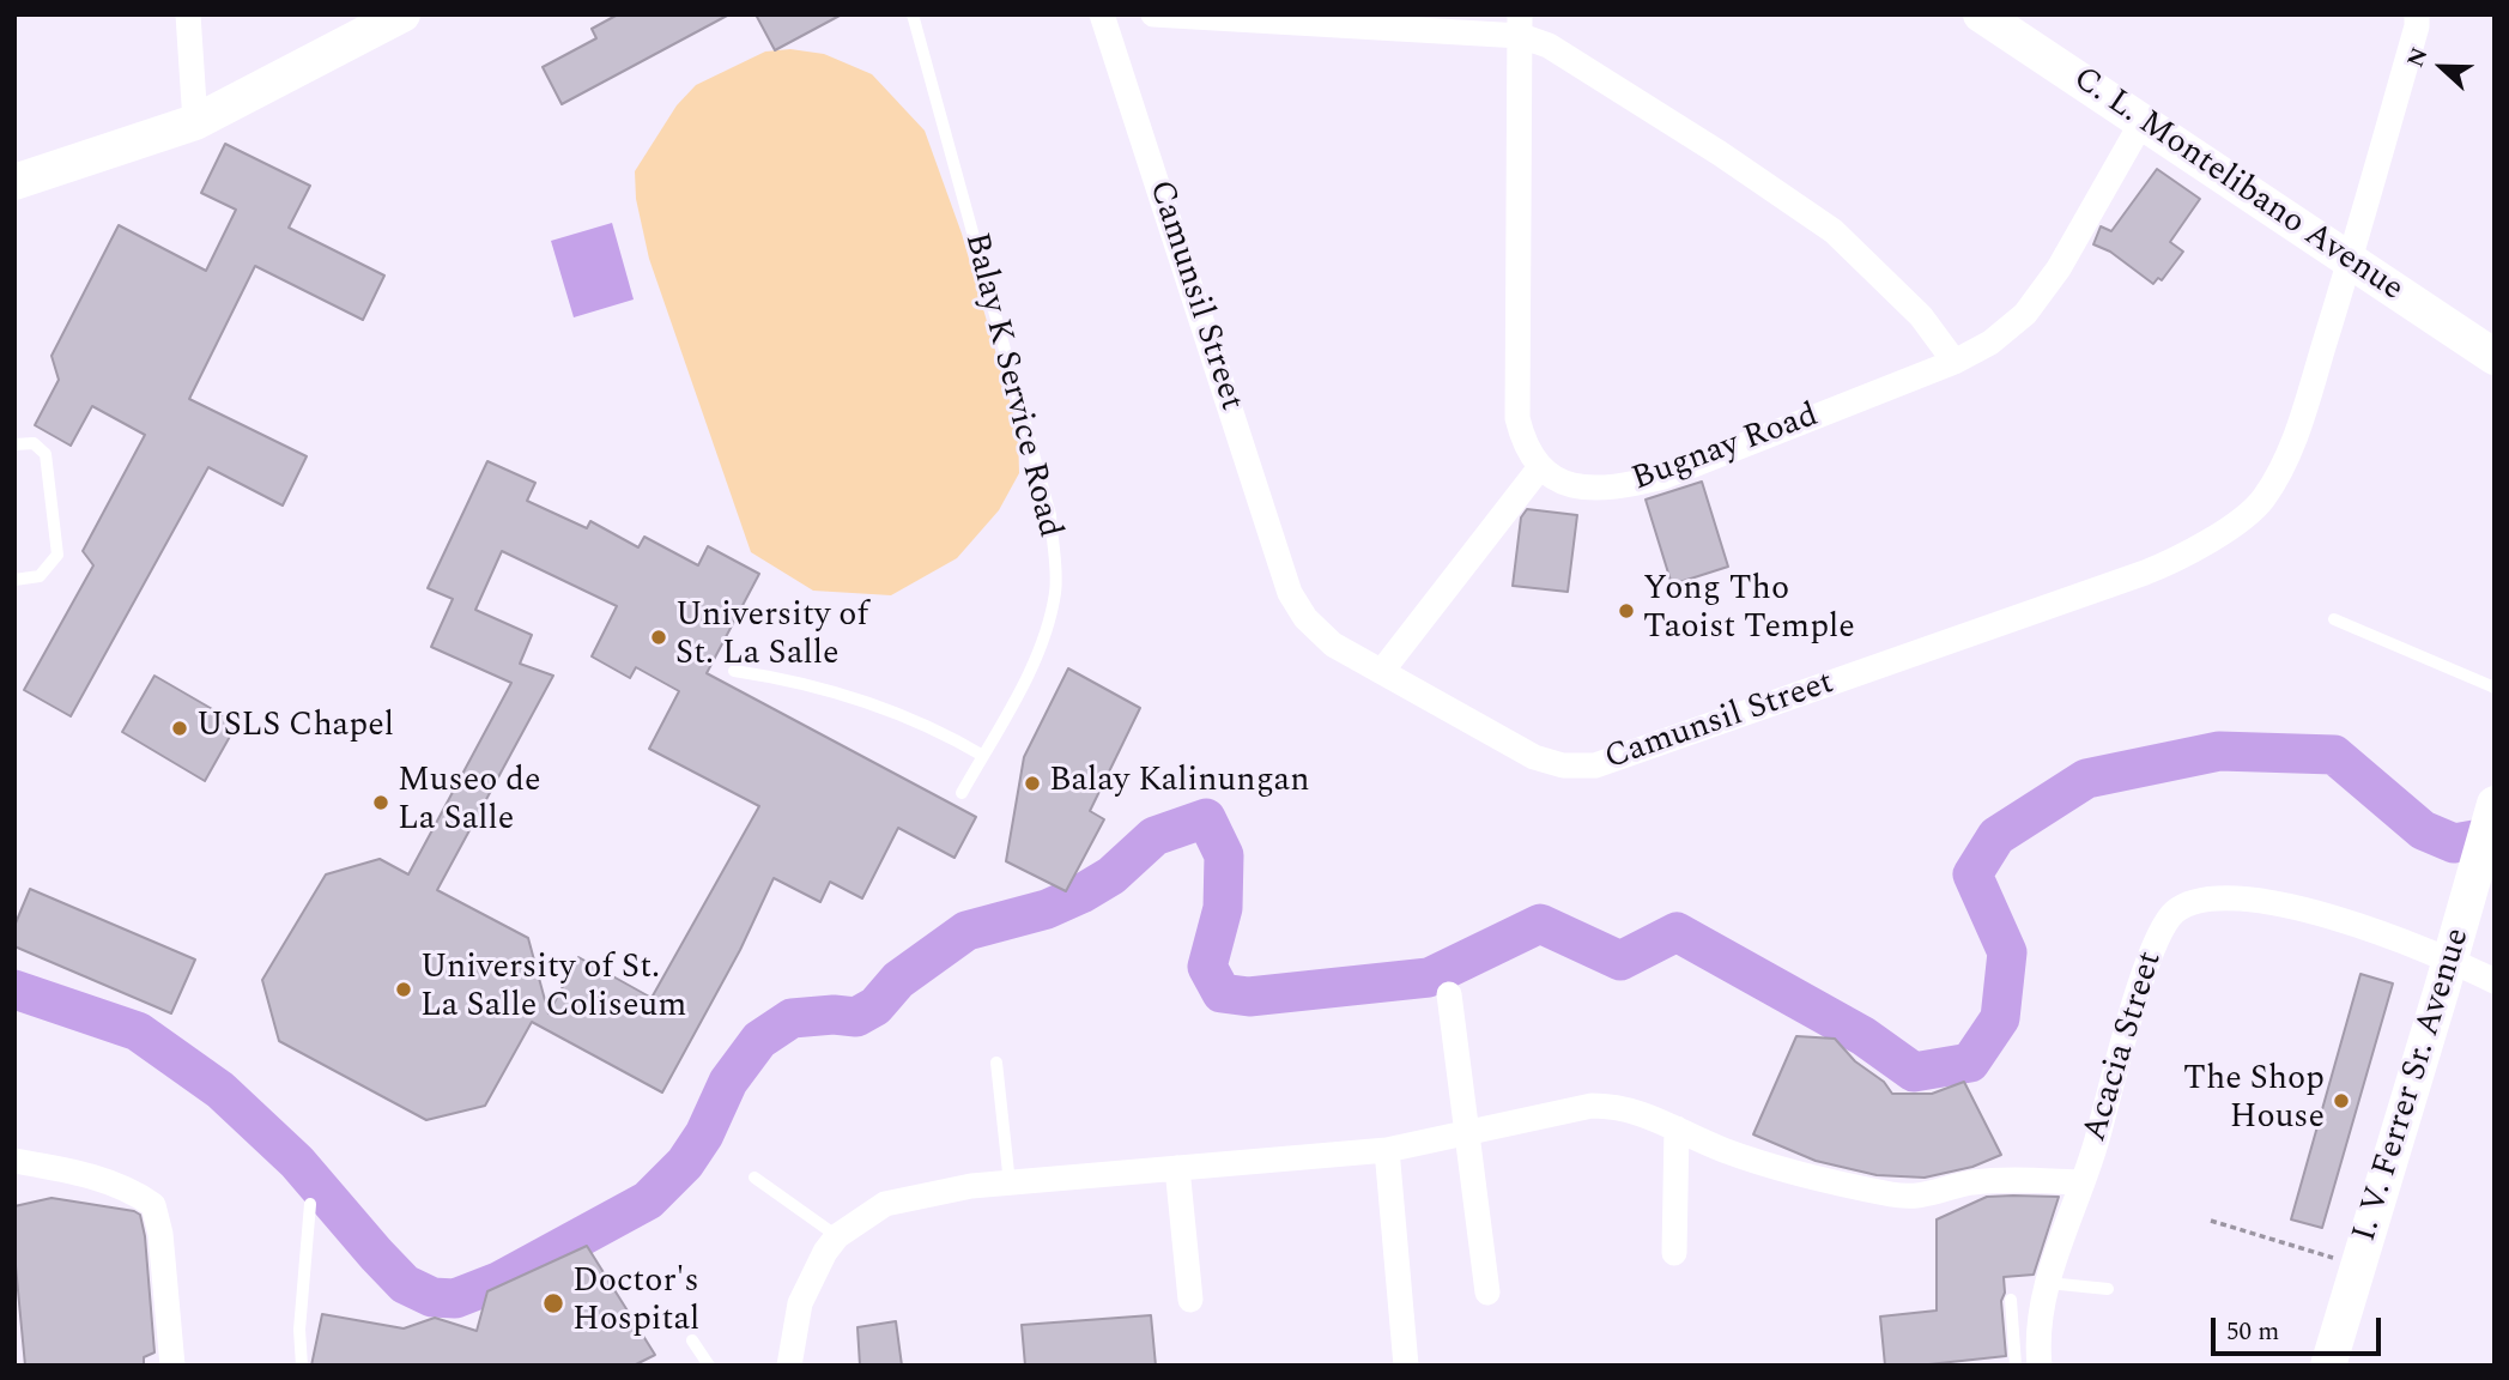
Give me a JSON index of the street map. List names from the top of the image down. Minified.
{"streets":{"street":["C. L. Montelibano Avenue","Camunsil Street","Bugnay Road","Acacia Street","I. V. Ferrer Sr. Avenue"],"lane":["Balay K Service Road"]},"crossings":[["C. L. Montelibano Avenue","Camunsil Street"],["C. L. Montelibano Avenue","Bugnay Road"],["Acacia Street","I. V. Ferrer Sr. Avenue"]],"places":["Yong Tho Taoist Temple","University of St. La Salle","USLS Chapel","Balay Kalinungan","Museo de La Salle","University of St. La Salle Coliseum","The Shop House","Doctor's Hospital"],"scale_bar":"50 m","north":"left"}
